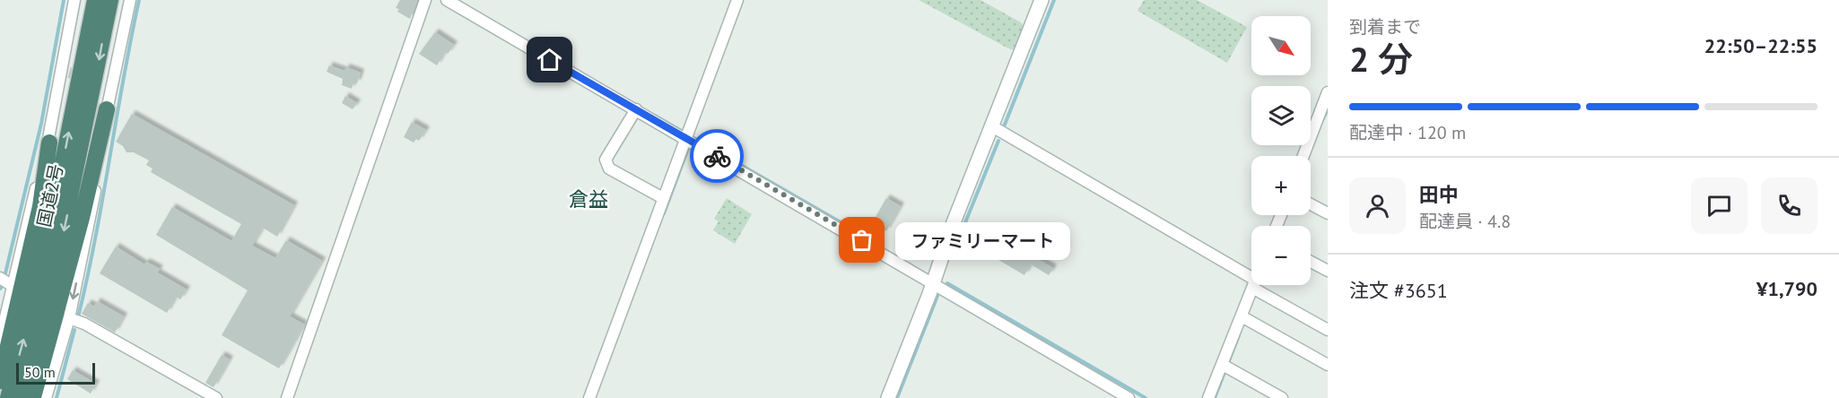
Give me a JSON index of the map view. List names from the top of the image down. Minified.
{"streets":{"highway":["国道2号"]},"districts":["倉益"],"places":["ファミリーマート"],"scale_bar":"50 m","north":"bottom right","page":{"heading":["2 分","到着まで","22:50–22:55"],"panel":["田中","配達員 · 4.8","注文 #3651","¥1,790"],"map_buttons":["+","−"],"bar":"配達中 · 120 m","bubble":"ファミリーマート","scale":"50 m"}}
